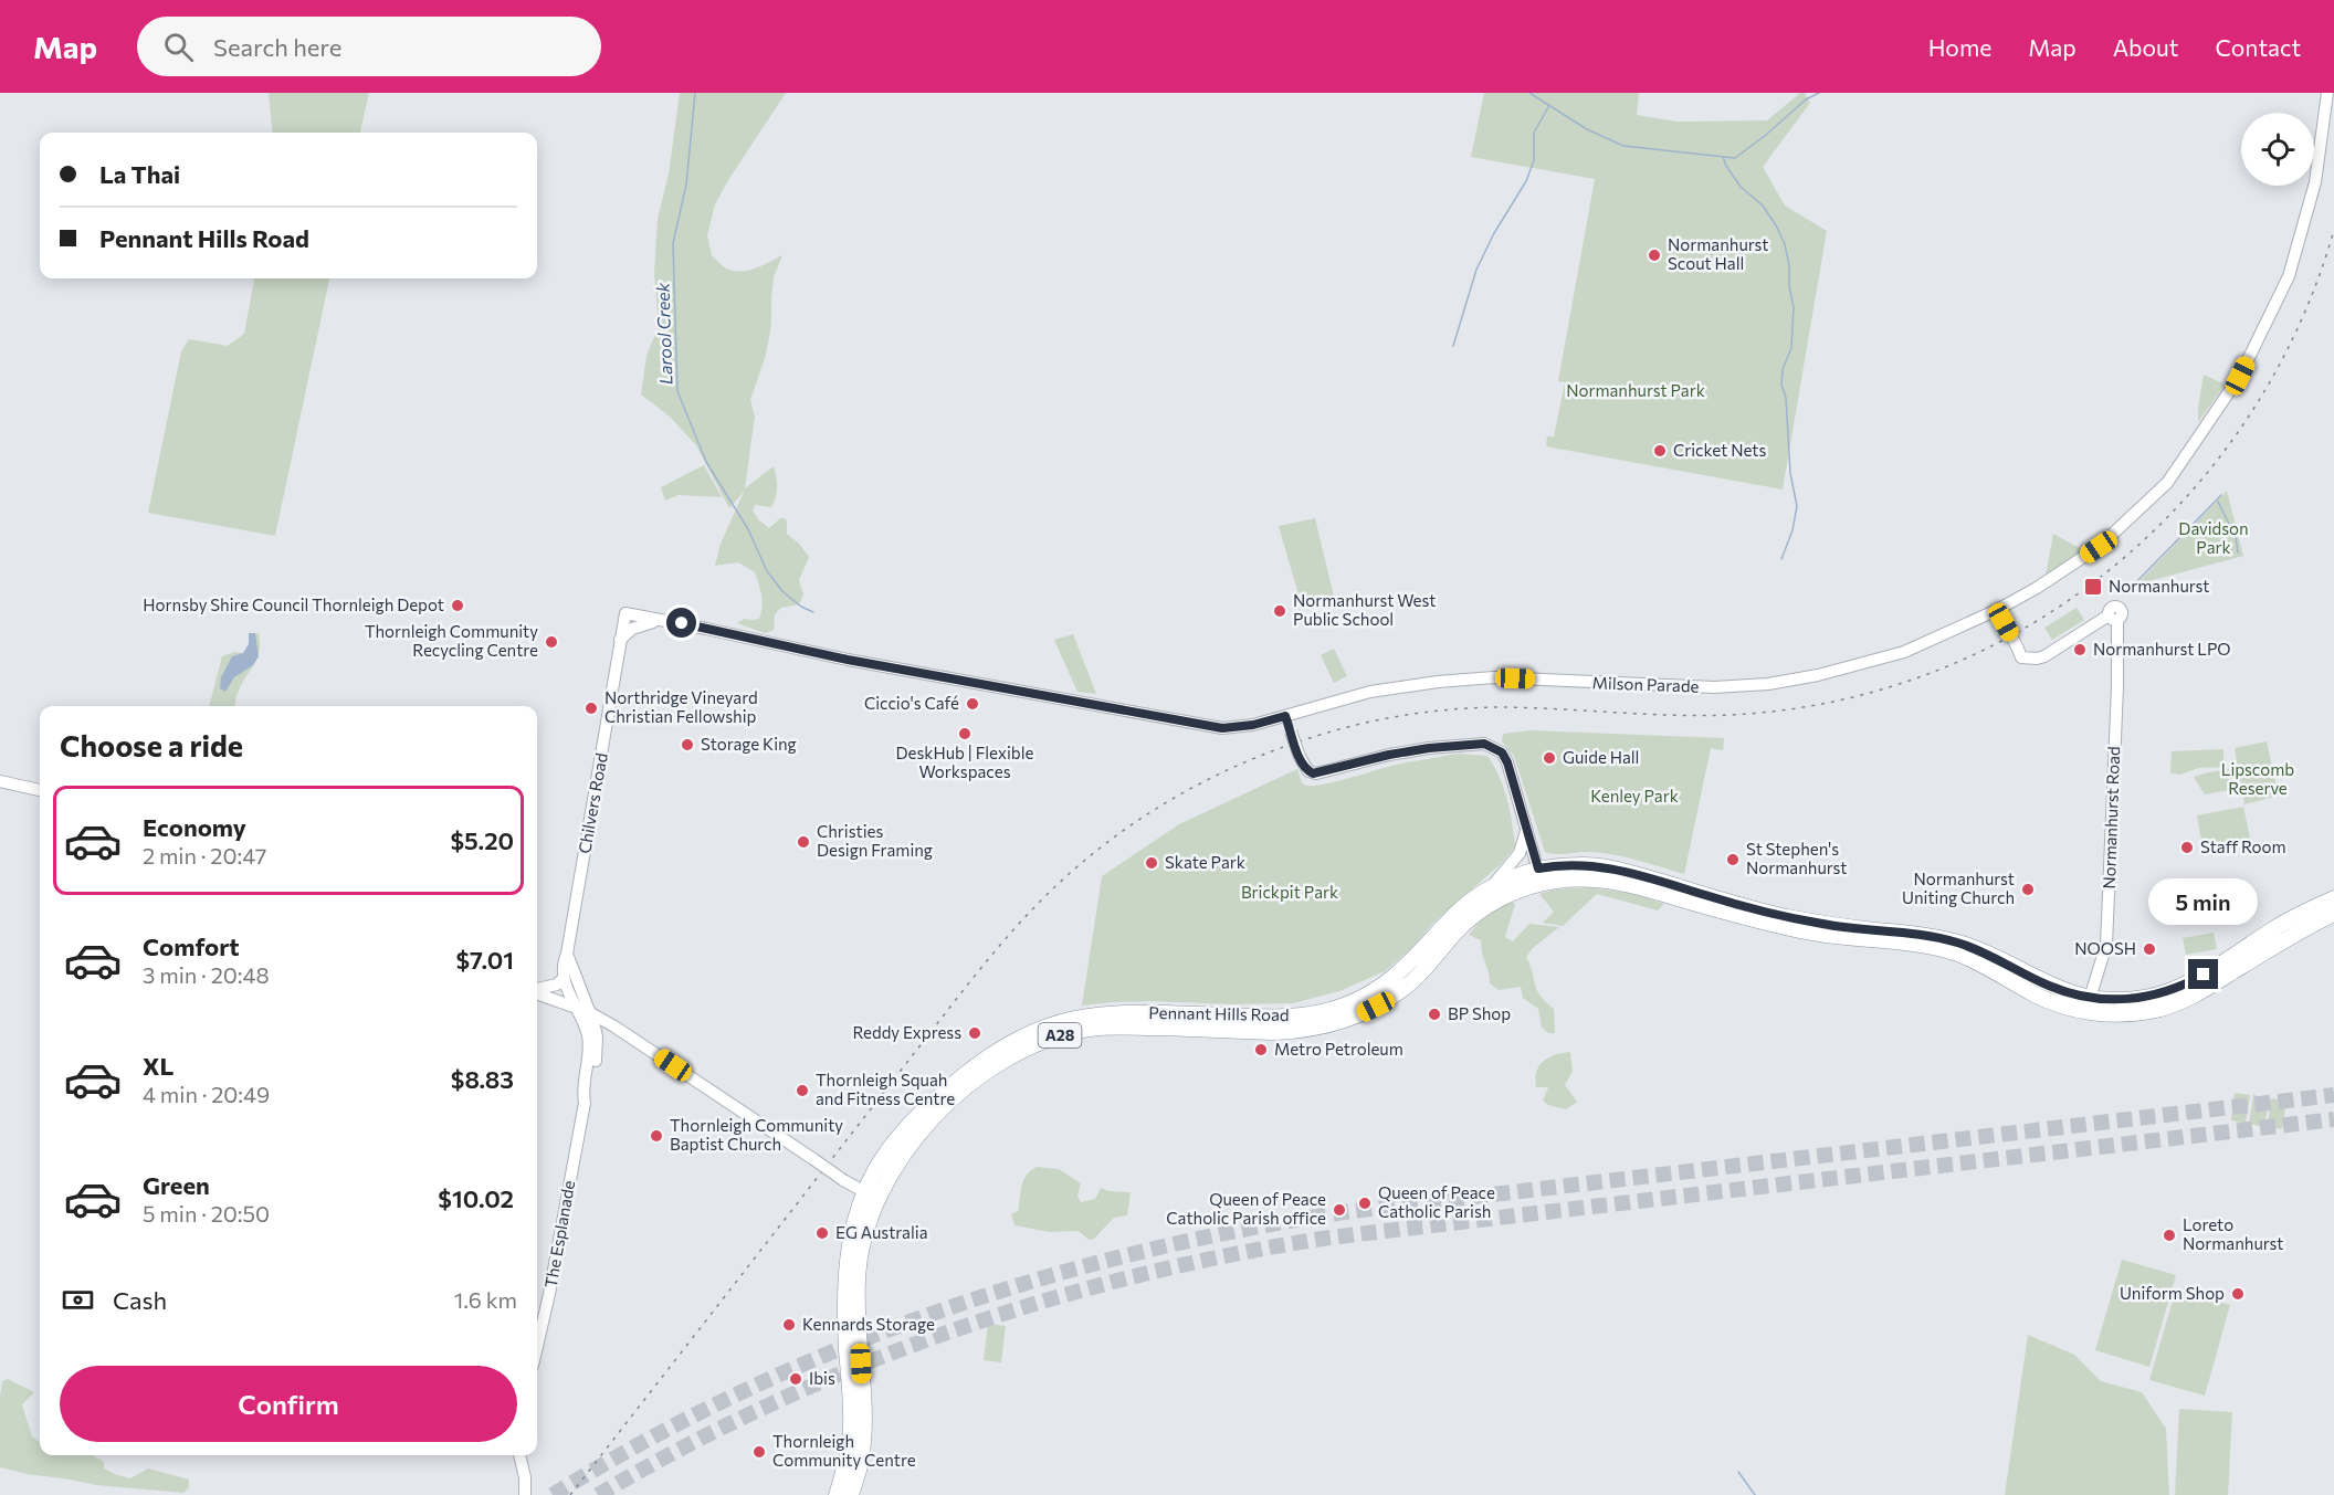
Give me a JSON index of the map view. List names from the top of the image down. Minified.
{"streets":{"highway":["Pennant Hills Road","A28"],"street":["Milson Parade","Chilvers Road","Normanhurst Road","The Esplanade"]},"crossings":[["Milson Parade","Chilvers Road"],["Milson Parade","Normanhurst Road"],["Chilvers Road","The Esplanade"],["Normanhurst Road","Pennant Hills Road"]],"water":["Larool Creek"],"parks":["Normanhurst Park","Davidson Park","Lipscomb Reserve","Kenley Park","Brickpit Park"],"places":{"other":["Normanhurst Scout Hall","Cricket Nets","Hornsby Shire Council Thornleigh Depot","Normanhurst West Public School","Thornleigh Community Recycling Centre","Normanhurst LPO","Ciccio's Café","Northridge Vineyard Christian Fellowship","DeskHub | Flexible Workspaces","Storage King","Guide Hall","Christies Design Framing","Staff Room","St Stephen's Normanhurst","Skate Park","Normanhurst Uniting Church","NOOSH","BP Shop","Reddy Express","Metro Petroleum","Thornleigh Squah and Fitness Centre","Thornleigh Community Baptist Church","Queen of Peace Catholic Parish","Queen of Peace Catholic Parish office","EG Australia","Loreto Normanhurst","Uniform Shop","Kennards Storage","Ibis","Thornleigh Community Centre"],"transit":["Normanhurst"]},"page":{"header":"Map","search":"Search here","nav":["Home","Map","About","Contact"],"banner":["La Thai","Pennant Hills Road"],"heading":"Choose a ride","list":[{"name":"Economy","note":"2 min · 20:47","value":"$5.20"},{"name":"Comfort","note":"3 min · 20:48","value":"$7.01"},{"name":"XL","note":"4 min · 20:49","value":"$8.83"},{"name":"Green","note":"5 min · 20:50","value":"$10.02"}],"bubble":"5 min","pay":["Cash","1.6 km"],"buttons":"Confirm"}}
